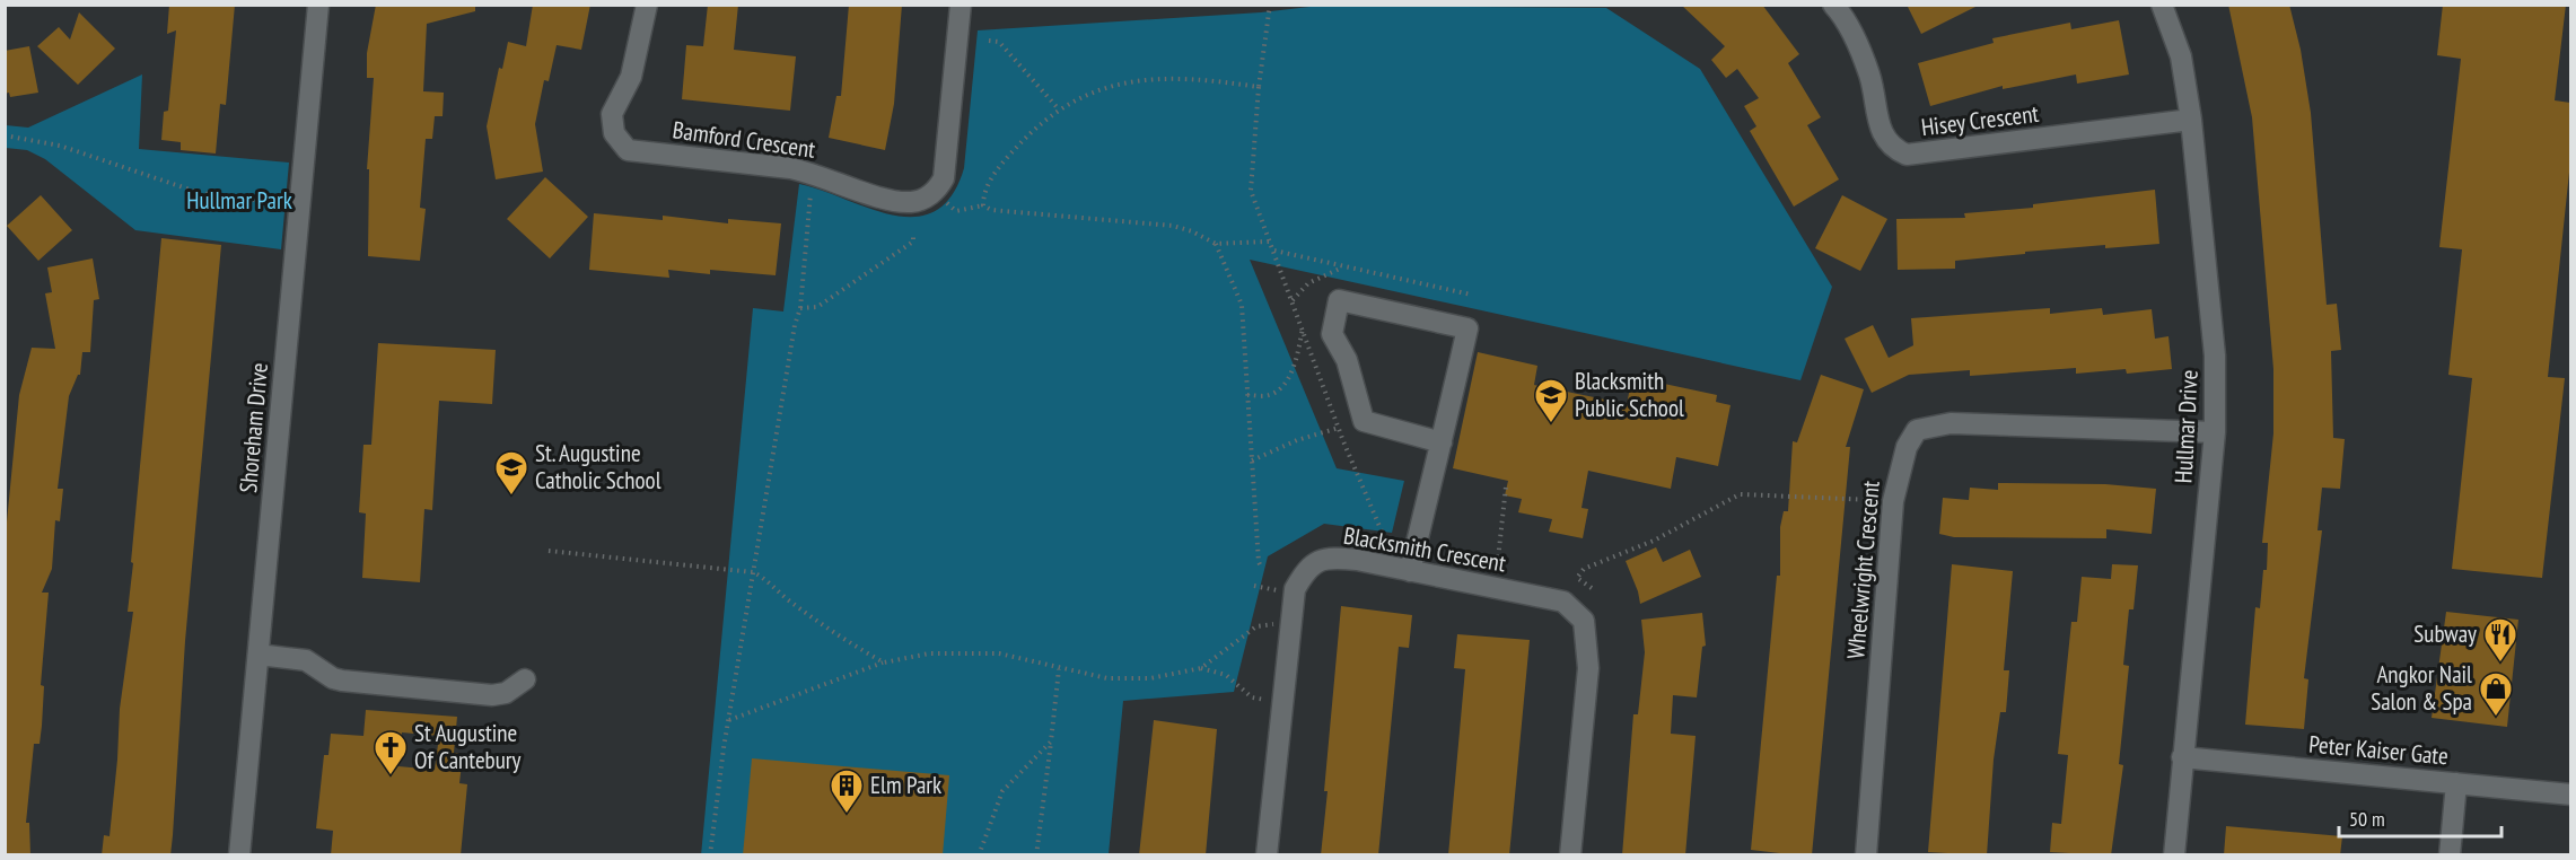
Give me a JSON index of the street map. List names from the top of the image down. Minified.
{"streets":{"street":["Hisey Crescent","Bamford Crescent","Hullmar Drive","Shoreham Drive","Blacksmith Crescent","Wheelwright Crescent","Peter Kaiser Gate"]},"crossings":[["Hisey Crescent","Hullmar Drive"],["Hullmar Drive","Wheelwright Crescent"],["Hullmar Drive","Peter Kaiser Gate"]],"parks":["Hullmar Park"],"places":{"school or university":["Blacksmith Public School","St. Augustine Catholic School"],"restaurant":["Subway"],"shop":["Angkor Nail Salon & Spa"],"church":["St Augustine Of Cantebury"],"building":["Elm Park"]},"scale_bar":"50 m"}
